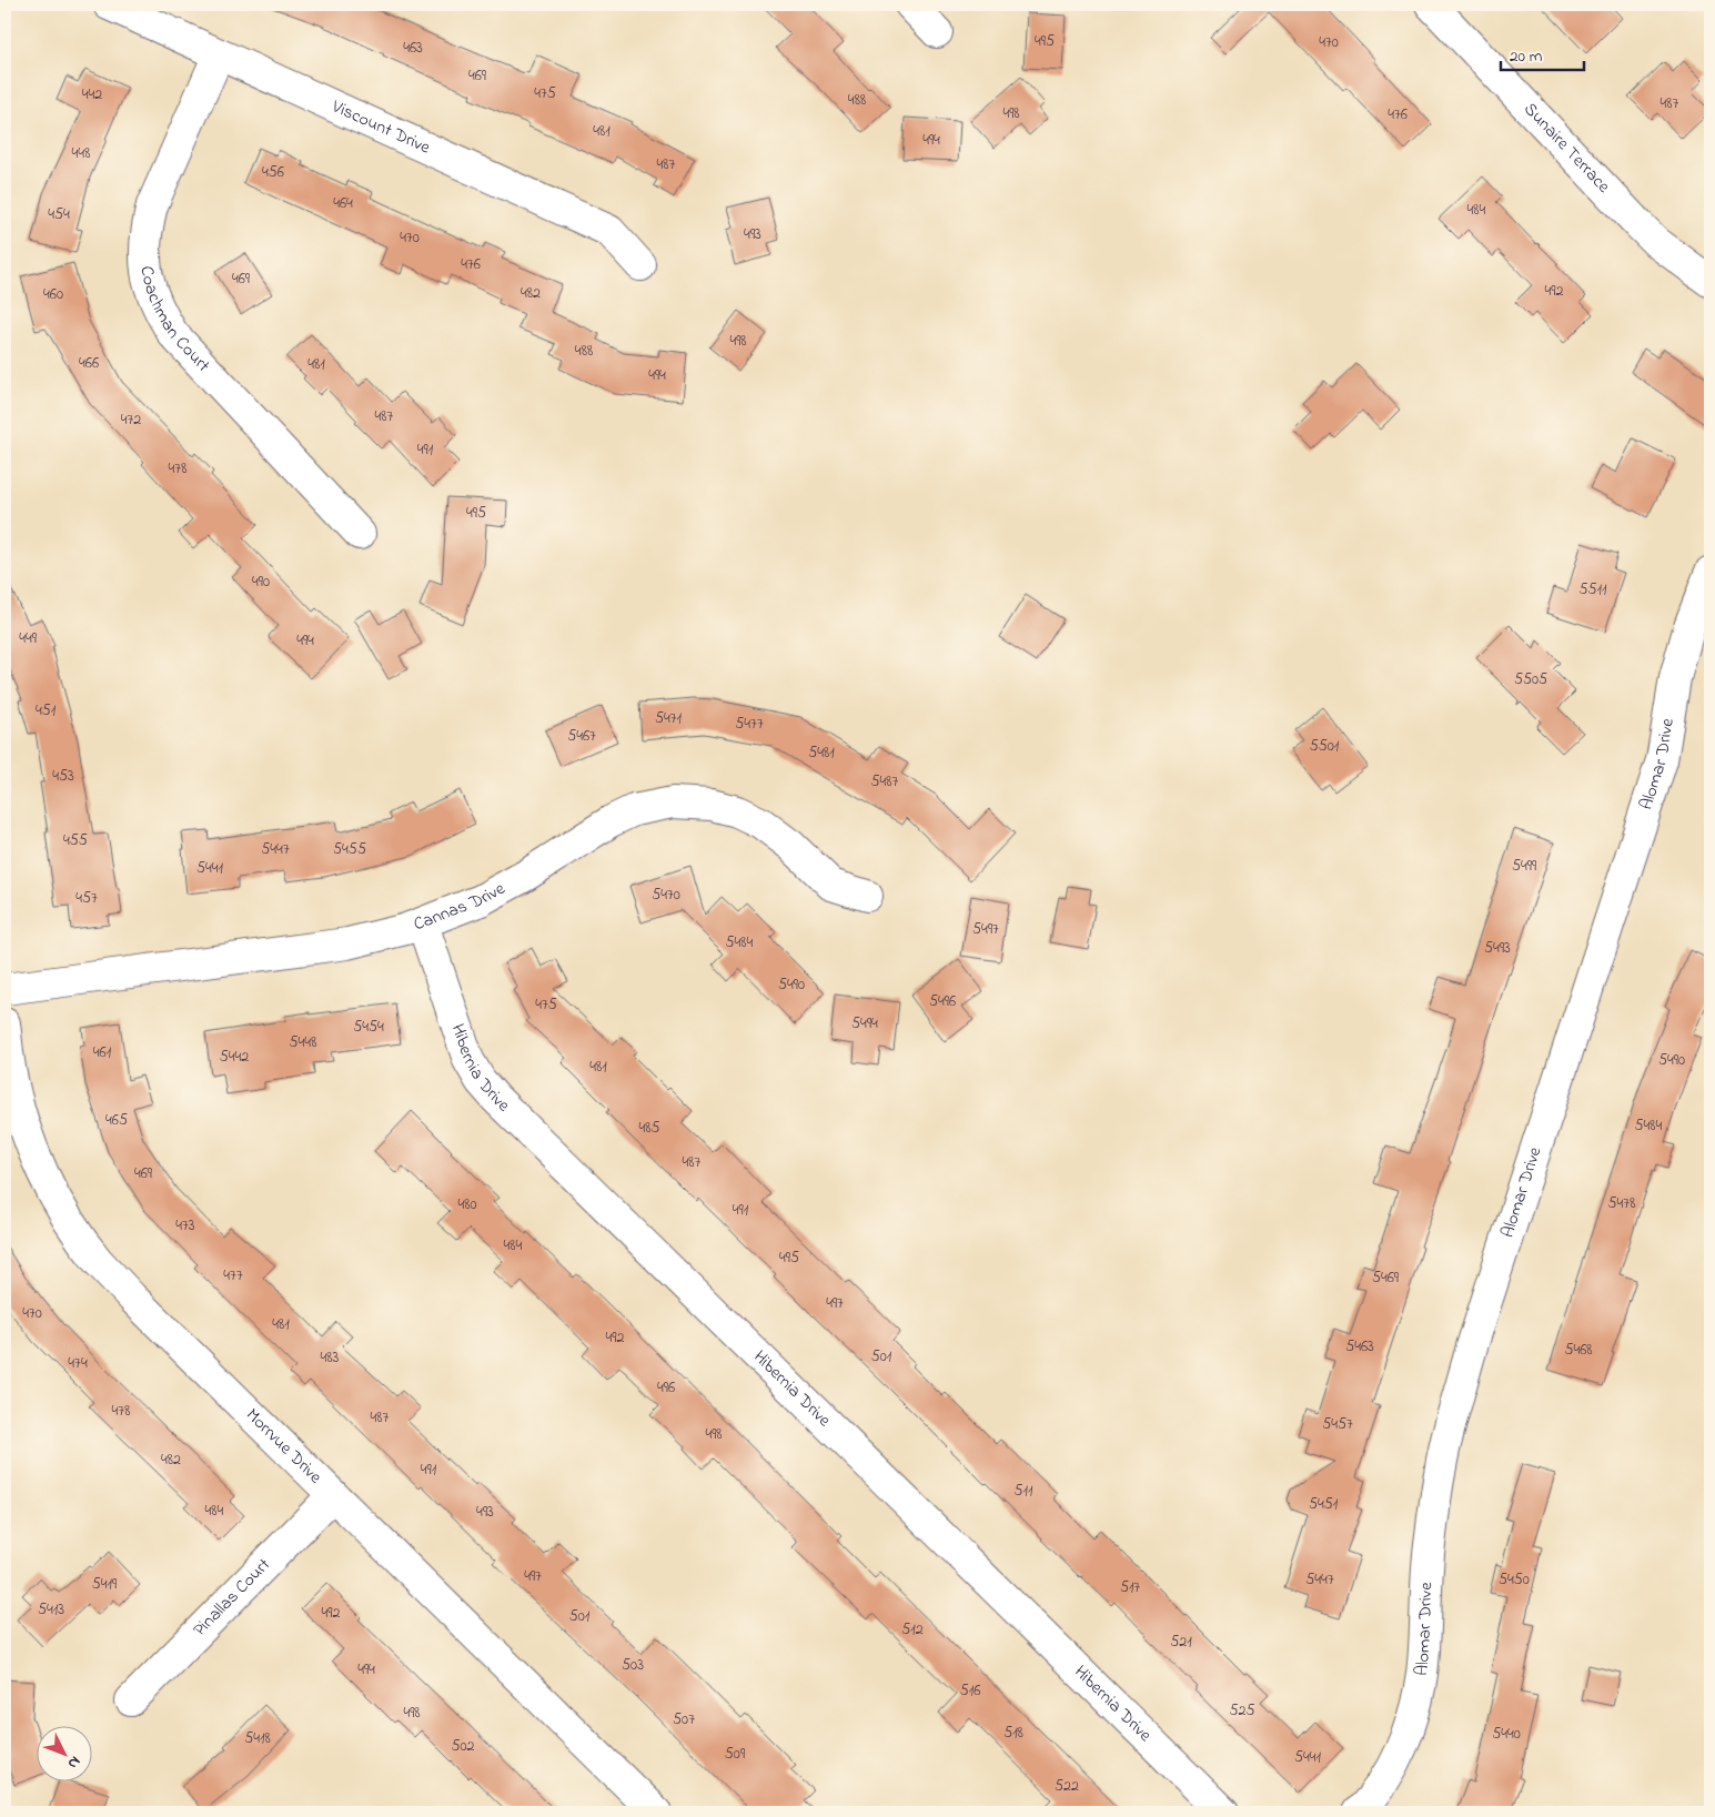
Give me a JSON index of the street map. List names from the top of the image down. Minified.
{"streets":{"street":["Viscount Drive","Sunaire Terrace","Coachman Court","Alomar Drive","Cannas Drive","Hibernia Drive","Morrvue Drive","Pinallas Court"]},"crossings":[["Viscount Drive","Coachman Court"],["Cannas Drive","Hibernia Drive"],["Morrvue Drive","Pinallas Court"]],"house_numbers":["495","470","463","469","475","442","488","487","498","476","481","494","448","487","456","464","484","454","493","470","476","469","492","482","460","498","488","466","481","494","487","472","491","478","495","490","5511","449","494","5505","451","5471","5477","5467","5501","5481","453","5487","455","5447","5455","5499","5441","5470","457","5497","5484","5493","5490","5496","475","5494","5454","5448","461","5442","5490","481","465","5484","485","487","469","5478","480","491","473","484","495","477","5469","497","470","481","492","5463","5468","501","483","474","496","478","487","5457","498","482","491","511","5451","484","493","497","5447","5450","5419","517","5413","492","501","512","521","503","494","516","525","498","507","518","5440","5418","502","509","5441","522"],"scale_bar":"20 m","north":"bottom right"}
